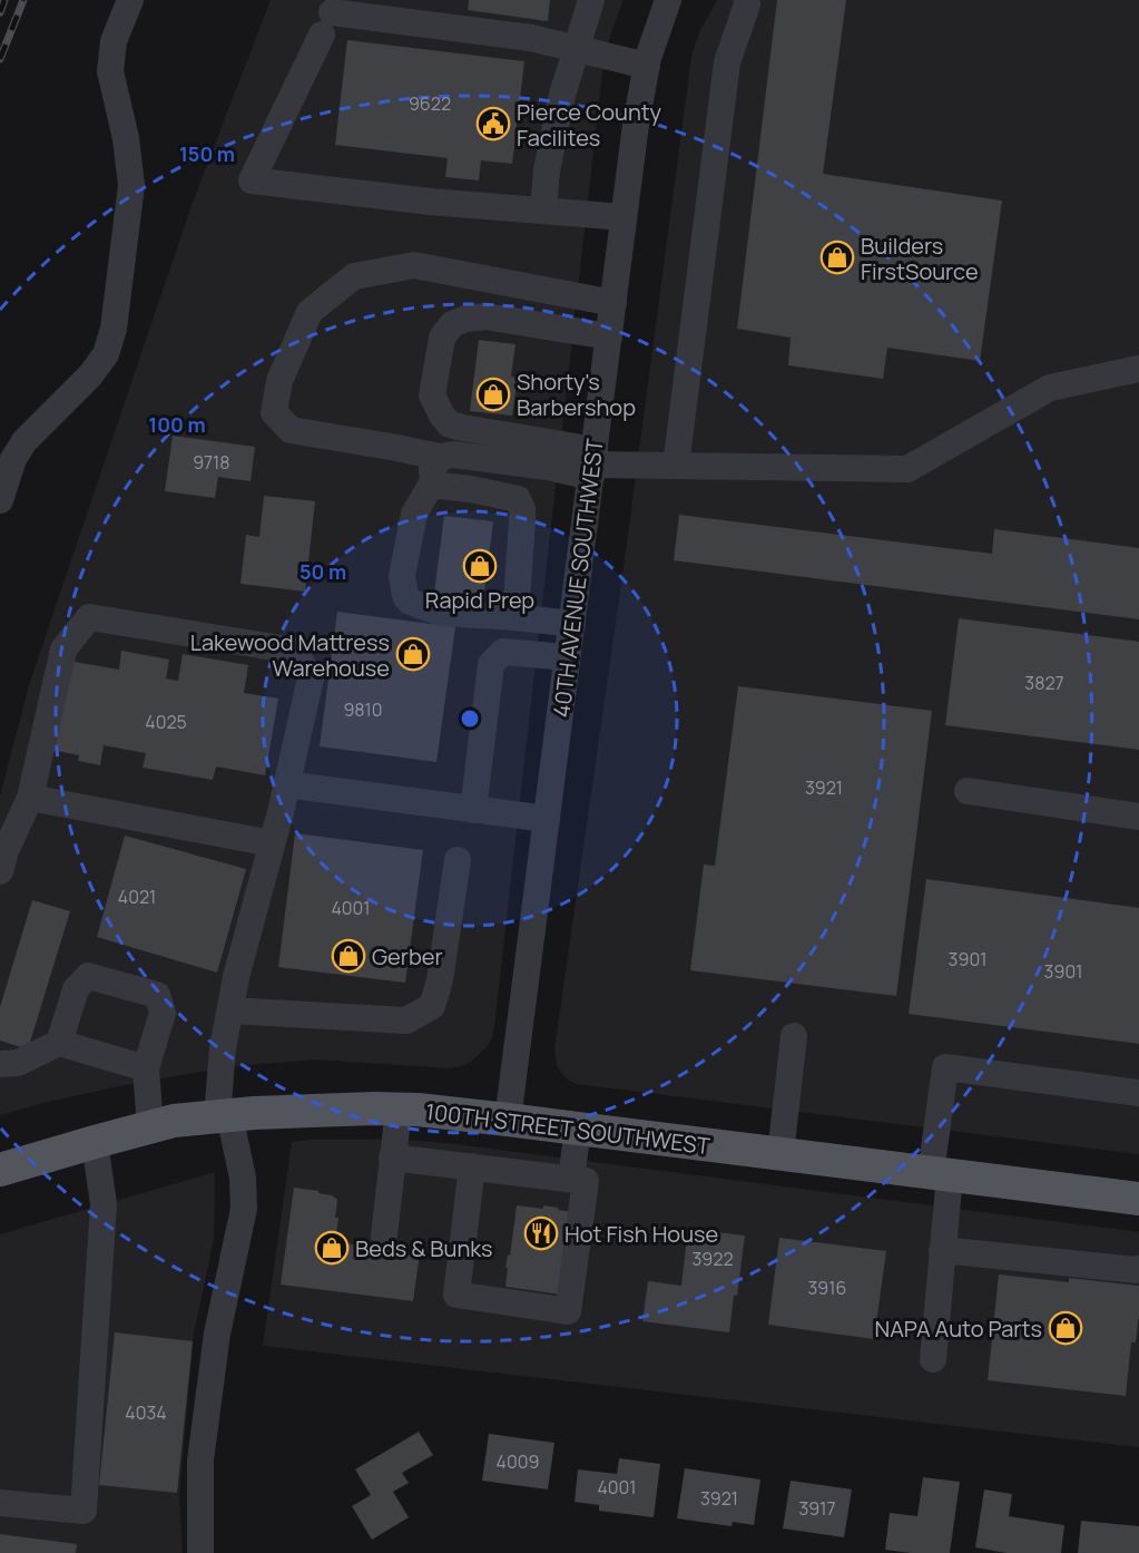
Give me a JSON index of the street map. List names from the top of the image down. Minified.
{"streets":{"main road":["100TH STREET SOUTHWEST"],"street":["40TH AVENUE SOUTHWEST"]},"crossings":[["40TH AVENUE SOUTHWEST","100TH STREET SOUTHWEST"]],"places":{"public building":["Pierce County Facilites"],"shop":["Builders FirstSource","Shorty's Barbershop","Rapid Prep","Lakewood Mattress Warehouse","Gerber","Beds & Bunks","NAPA Auto Parts"],"restaurant":["Hot Fish House"]},"house_numbers":["9622","9718","3827","9810","4025","3921","4021","4001","3901","3901","3922","3916","4034","4009","4001","3921","3917"],"rings":["150 m","100 m","50 m"]}
